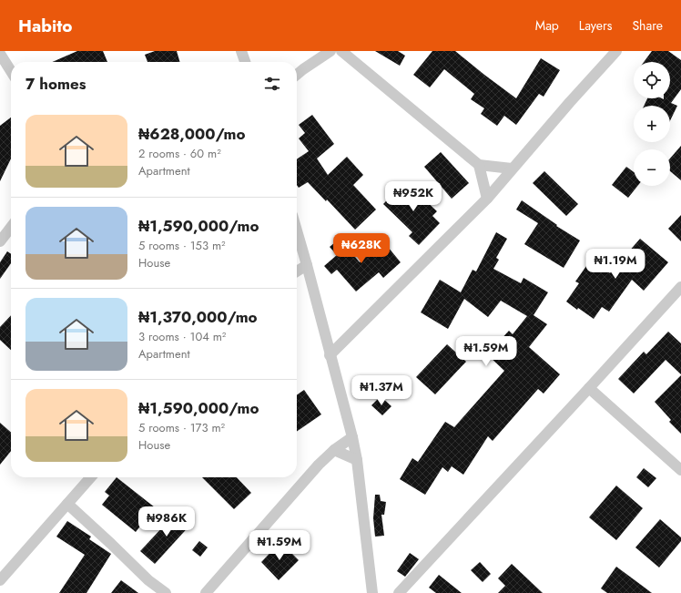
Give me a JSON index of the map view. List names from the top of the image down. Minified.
{"page":{"header":"Habito","nav":["Map","Layers","Share"],"map_buttons":["+","−"],"heading":"7 homes","list":[{"name":"₦628,000/mo","note":"2 rooms · 60 m² · Apartment"},{"name":"₦1,590,000/mo","note":"5 rooms · 153 m² · House"},{"name":"₦1,370,000/mo","note":"3 rooms · 104 m² · Apartment"},{"name":"₦1,590,000/mo","note":"5 rooms · 173 m² · House"}],"price":["₦952K","₦628K","₦1.19M","₦1.59M","₦1.37M","₦986K","₦1.59M"]}}
